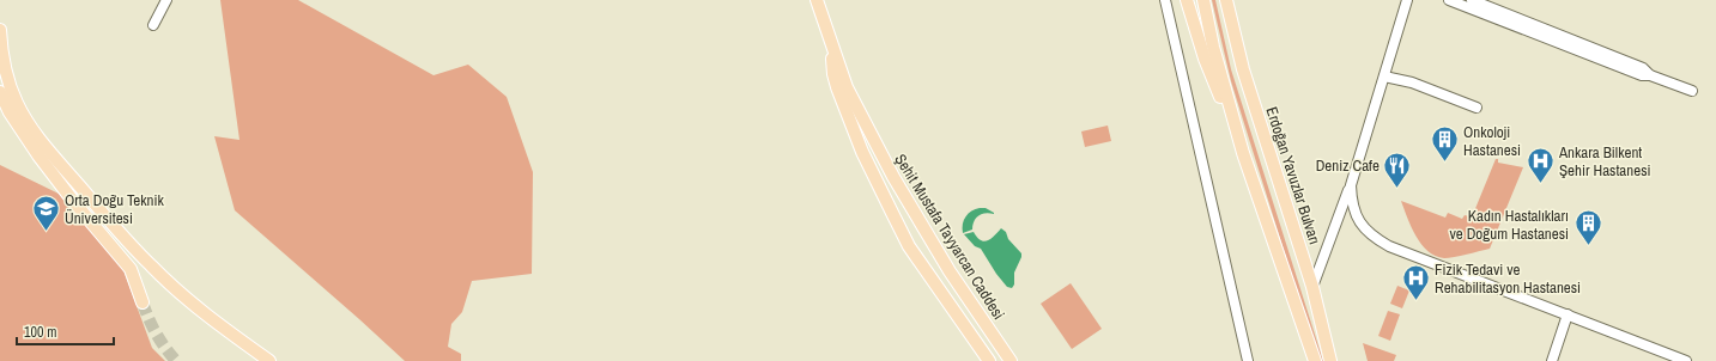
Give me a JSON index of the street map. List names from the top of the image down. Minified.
{"streets":{"main road":["Erdoğan Yavuzlar Bulvarı","Şehit Mustafa Tayyarcan Caddesi"]},"places":{"building":["Onkoloji Hastanesi","Kadın Hastalıkları ve Doğum Hastanesi"],"hospital":["Ankara Bilkent Şehir Hastanesi","Fizik Tedavi ve Rehabilitasyon Hastanesi"],"restaurant":["Deniz Cafe"],"school or university":["Orta Doğu Teknik Üniversitesi"]},"scale_bar":"100 m"}
